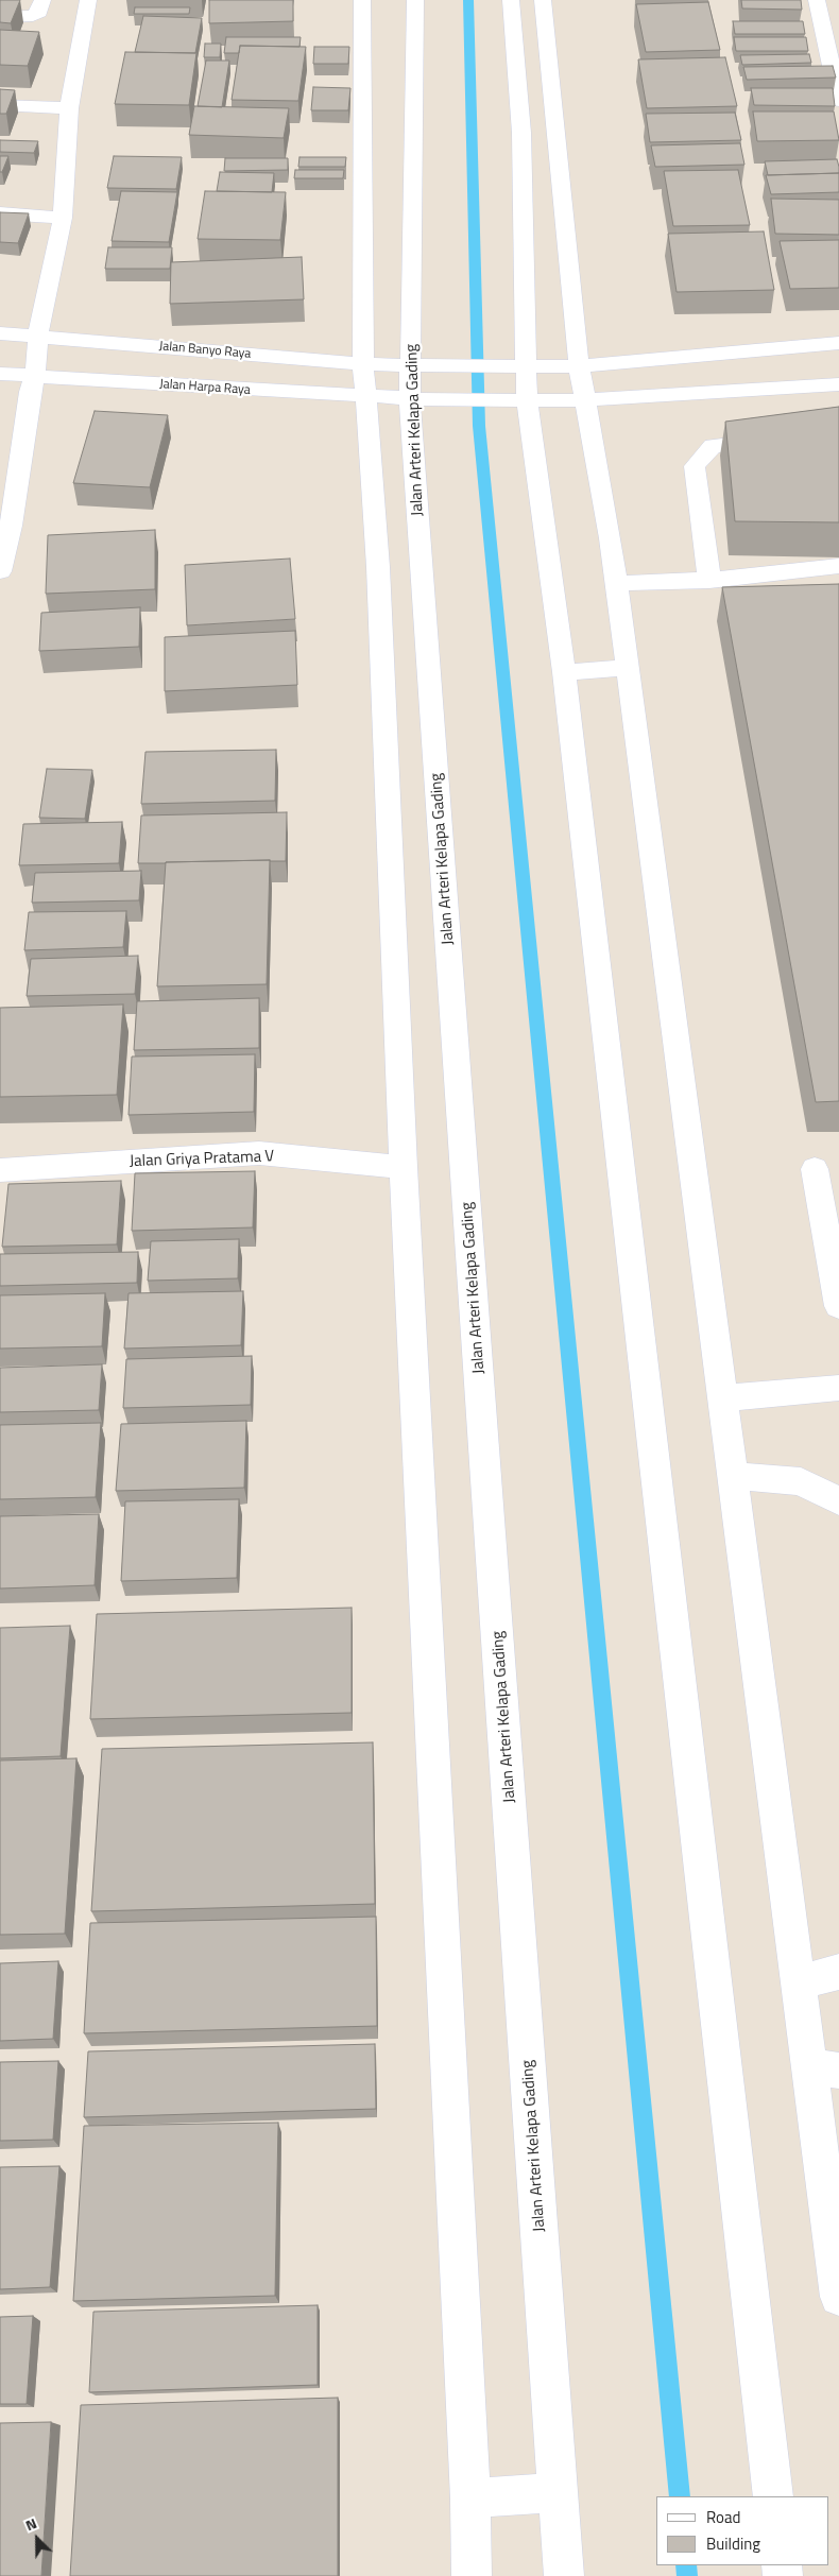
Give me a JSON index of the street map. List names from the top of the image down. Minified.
{"streets":{"street":["Jalan Banyo Raya","Jalan Harpa Raya","Jalan Arteri Kelapa Gading","Jalan Griya Pratama V"]},"crossings":[["Jalan Banyo Raya","Jalan Arteri Kelapa Gading"],["Jalan Harpa Raya","Jalan Arteri Kelapa Gading"],["Jalan Arteri Kelapa Gading","Jalan Griya Pratama V"]],"legend":["Road","Building"],"north":"top left"}
